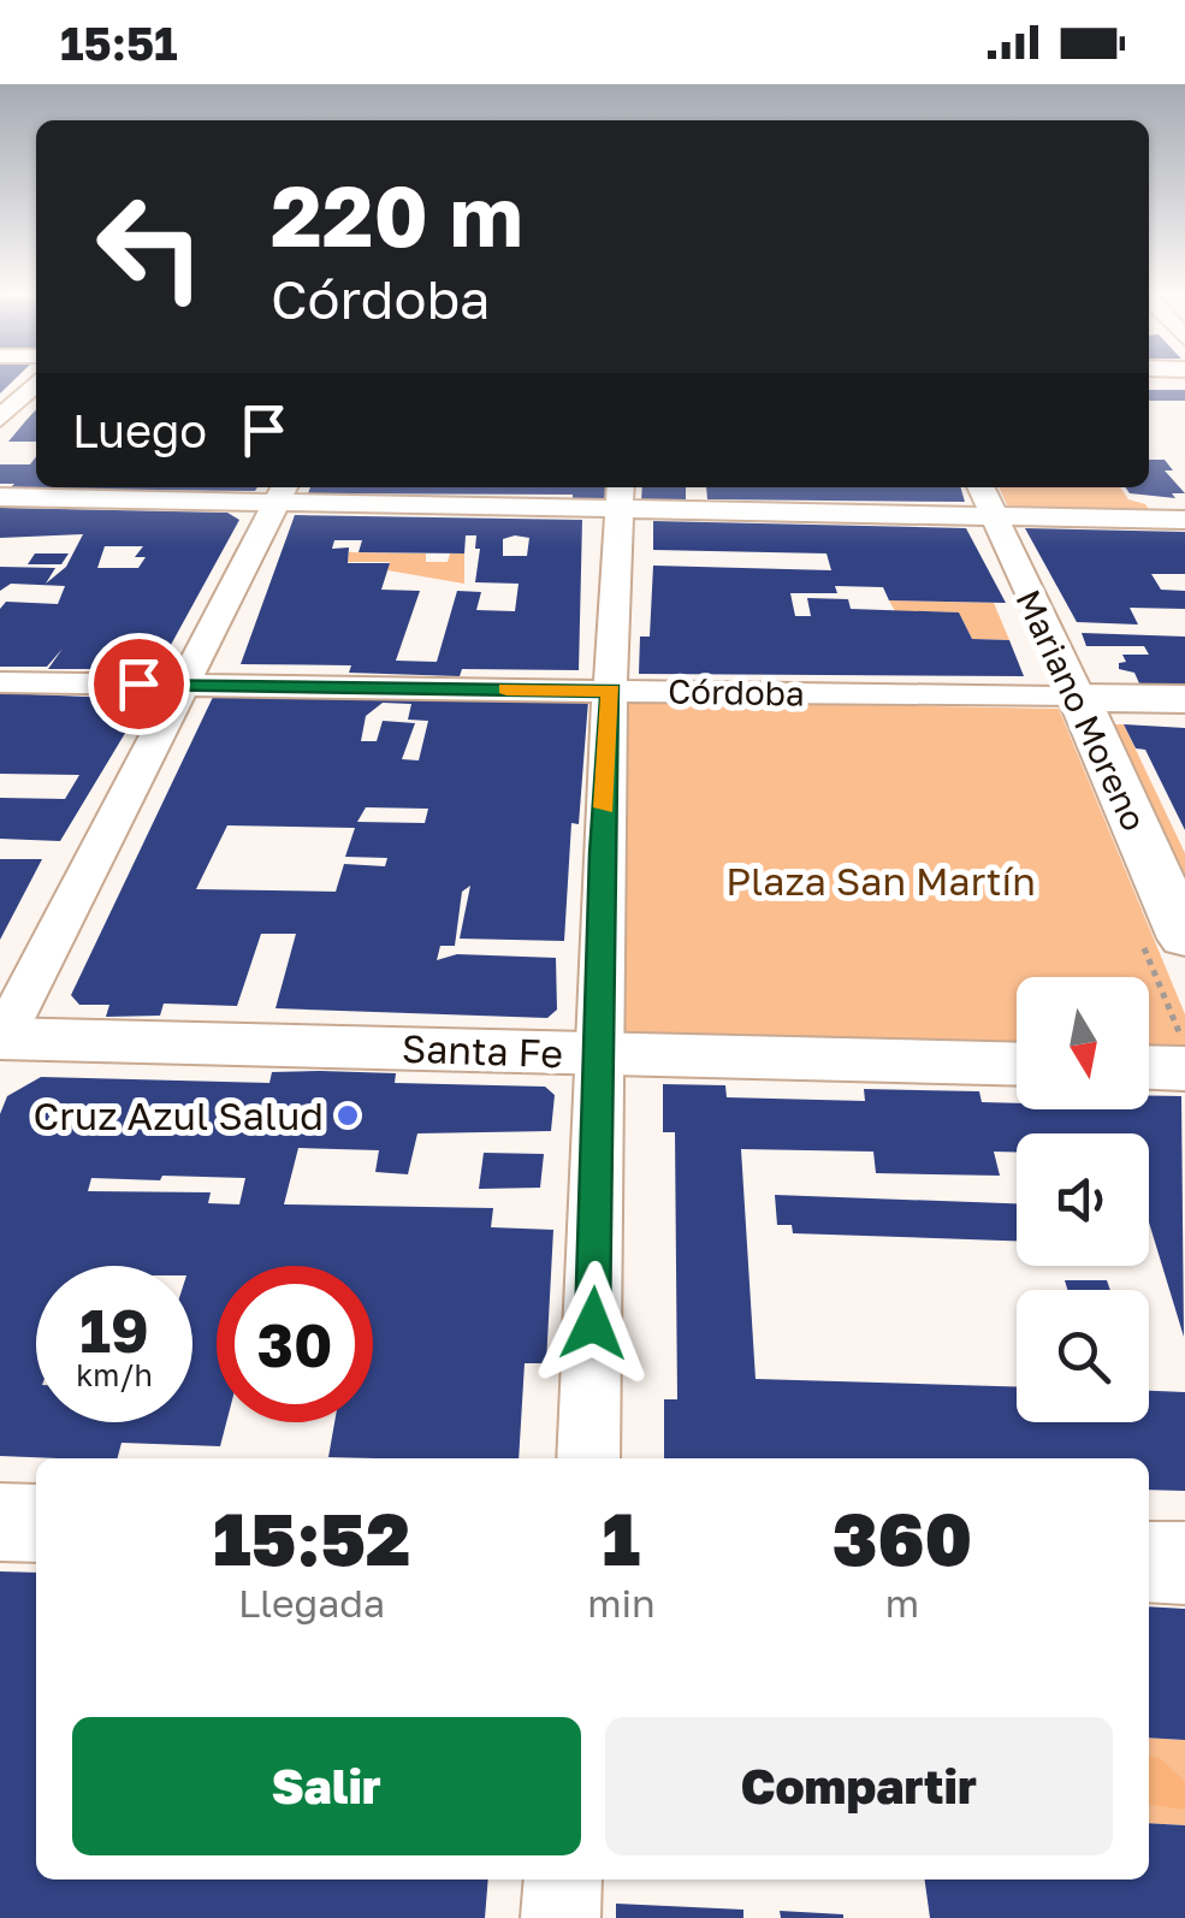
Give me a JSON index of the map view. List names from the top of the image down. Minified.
{"streets":{"main road":["Córdoba","Mariano Moreno","Santa Fe"]},"crossings":[["Córdoba","Mariano Moreno"]],"parks":["Plaza San Martín"],"places":["Cruz Azul Salud"],"north":"bottom","page":{"status":"15:51","turn":["220 m","Córdoba"],"then":"Luego","speed":"19 km/h","limit":"30","eta":["15:52","Llegada","1","min","360","m"],"buttons":["Salir","Compartir"]}}
